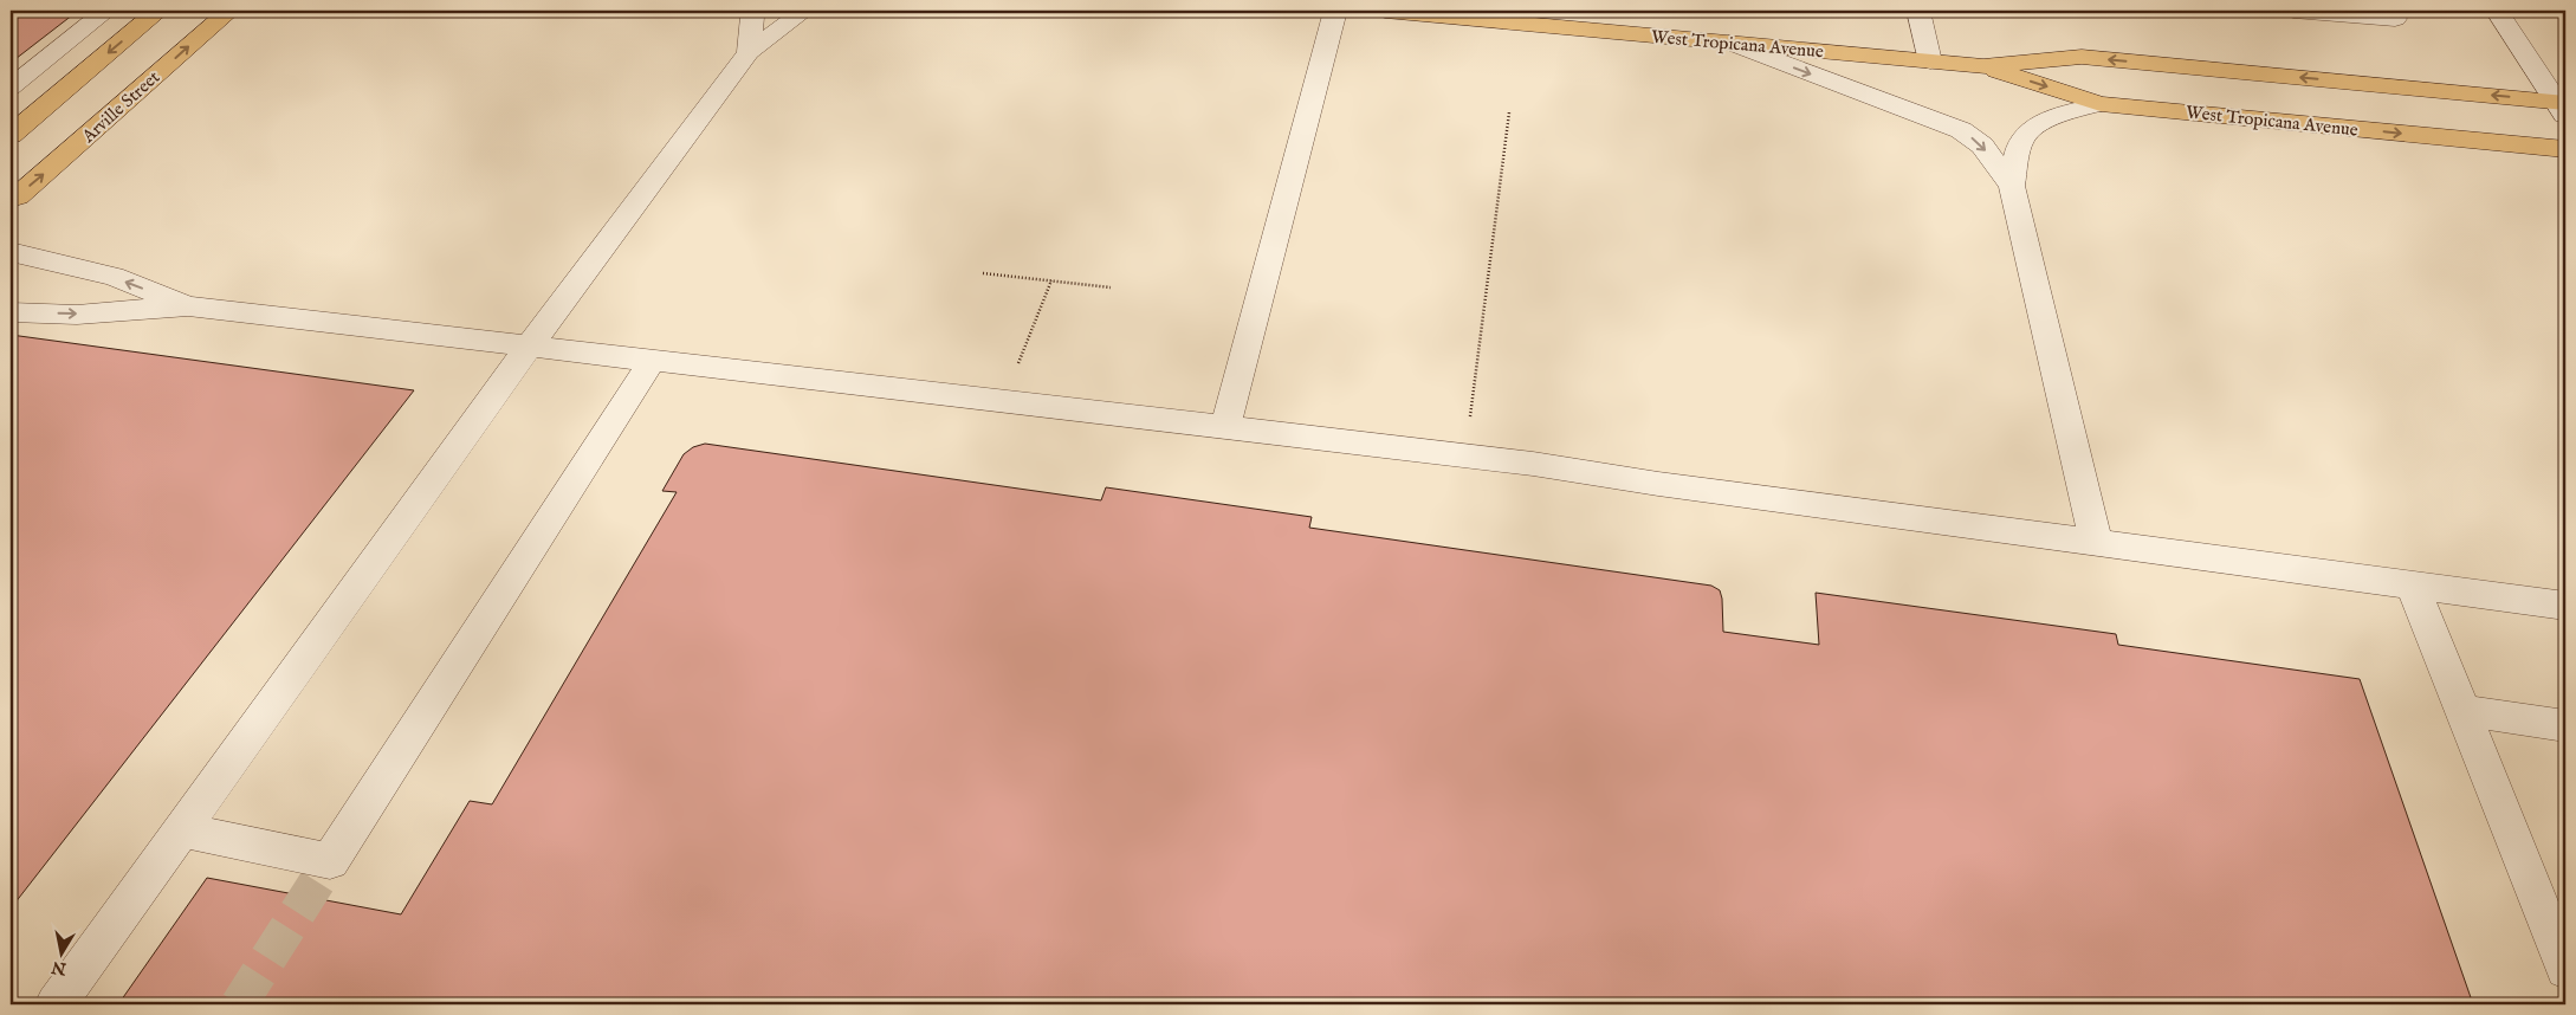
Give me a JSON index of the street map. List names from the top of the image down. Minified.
{"streets":{"main road":["West Tropicana Avenue","Arville Street"]},"north":"bottom"}
